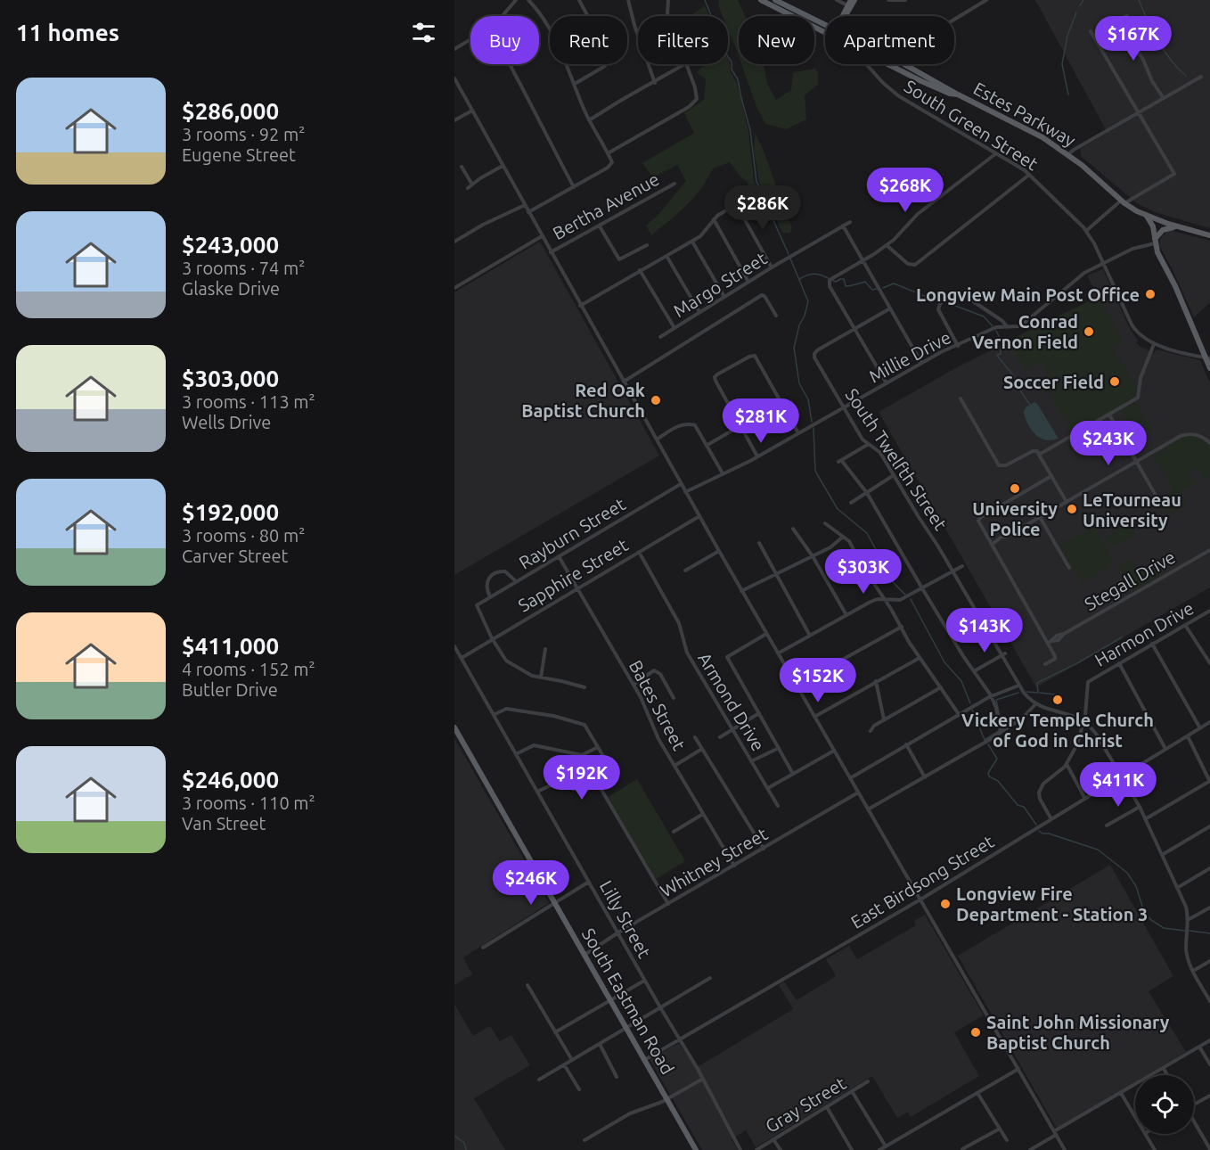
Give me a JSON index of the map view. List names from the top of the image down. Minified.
{"streets":{"main road":["Estes Parkway","South Eastman Road"],"street":["South Green Street","Bertha Avenue","Margo Street","Millie Drive","South Twelfth Street","Rayburn Street","Sapphire Street","Stegall Drive","Harmon Drive","Armond Drive","Bates Street","Whitney Street","East Birdsong Street","Lilly Street","Gray Street"]},"crossings":[["South Green Street","Millie Drive"],["Millie Drive","South Twelfth Street"],["South Twelfth Street","Harmon Drive"],["South Twelfth Street","East Birdsong Street"],["Rayburn Street","Sapphire Street"],["Rayburn Street","Bates Street"],["Sapphire Street","Armond Drive"],["Sapphire Street","Bates Street"],["Sapphire Street","Lilly Street"],["Harmon Drive","East Birdsong Street"],["Bates Street","Whitney Street"],["Whitney Street","Lilly Street"],["Whitney Street","South Eastman Road"],["East Birdsong Street","Lilly Street"],["East Birdsong Street","South Eastman Road"]],"places":["Longview Main Post Office","Conrad Vernon Field","Soccer Field","Red Oak Baptist Church","University Police","LeTourneau University","Vickery Temple Church of God in Christ","Longview Fire Department - Station 3","Saint John Missionary Baptist Church"],"page":{"heading":"11 homes","price":["$167K","$268K","$286K","$281K","$243K","$303K","$143K","$152K","$192K","$411K","$246K"],"chip":["Buy","Rent","Filters","New","Apartment"],"list":[{"name":"$286,000","note":"3 rooms · 92 m² · Eugene Street"},{"name":"$243,000","note":"3 rooms · 74 m² · Glaske Drive"},{"name":"$303,000","note":"3 rooms · 113 m² · Wells Drive"},{"name":"$192,000","note":"3 rooms · 80 m² · Carver Street"},{"name":"$411,000","note":"4 rooms · 152 m² · Butler Drive"},{"name":"$246,000","note":"3 rooms · 110 m² · Van Street"}]}}
